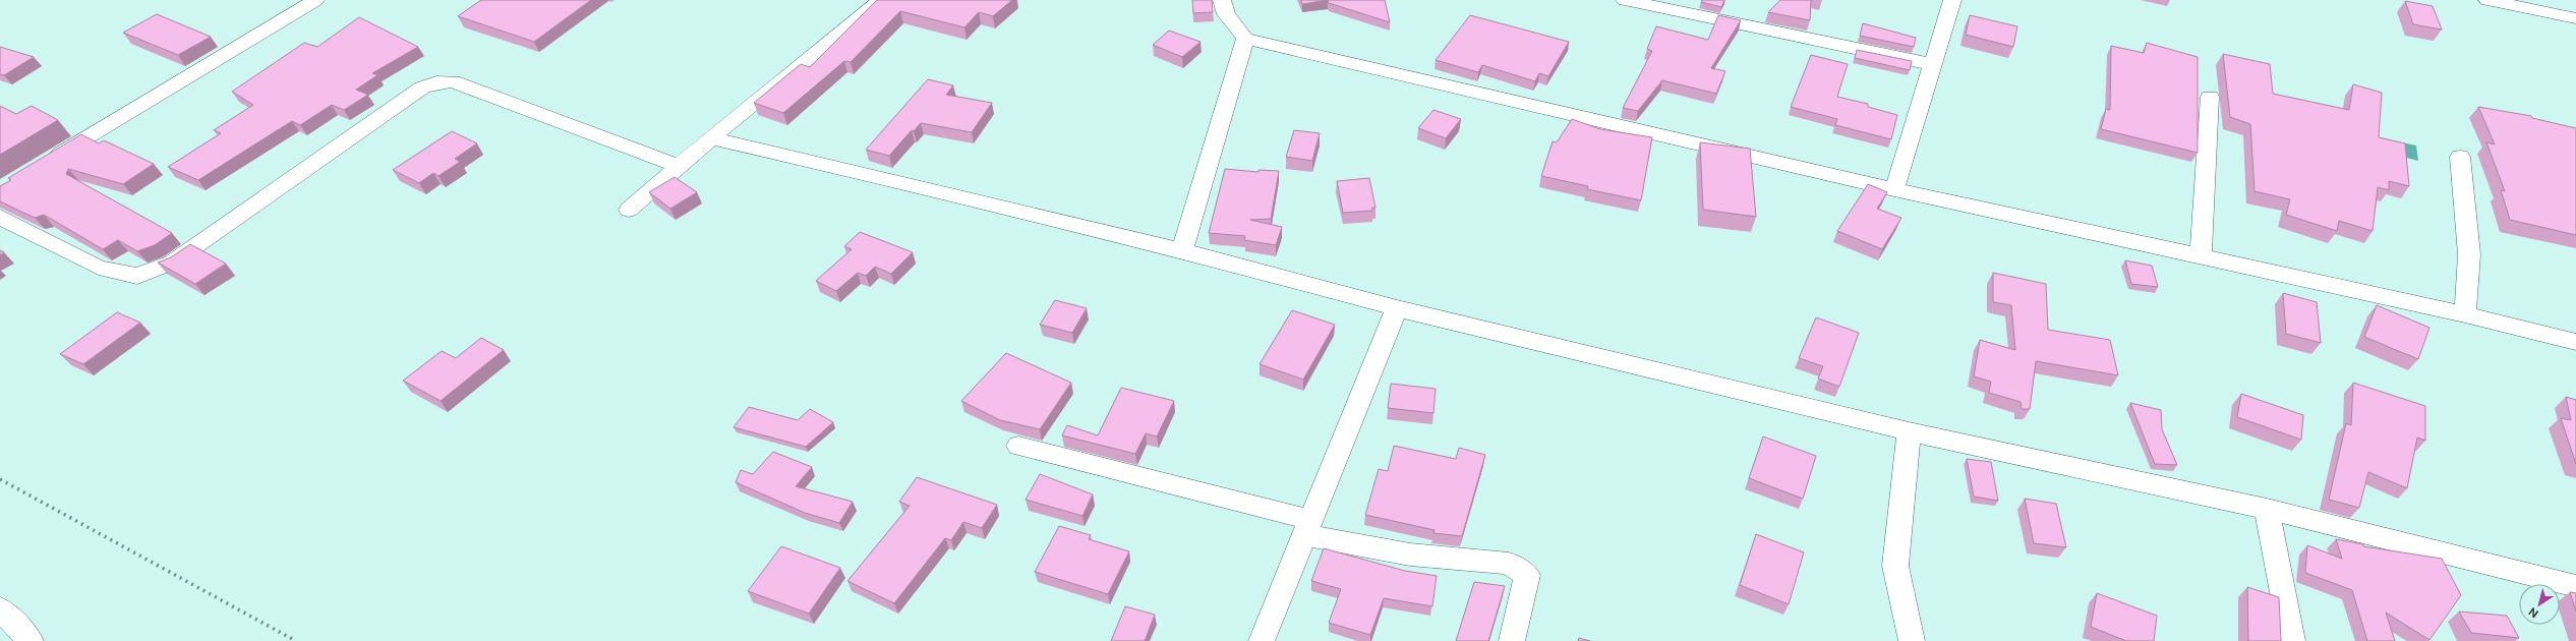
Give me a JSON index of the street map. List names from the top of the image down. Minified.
{"north":"bottom left"}
